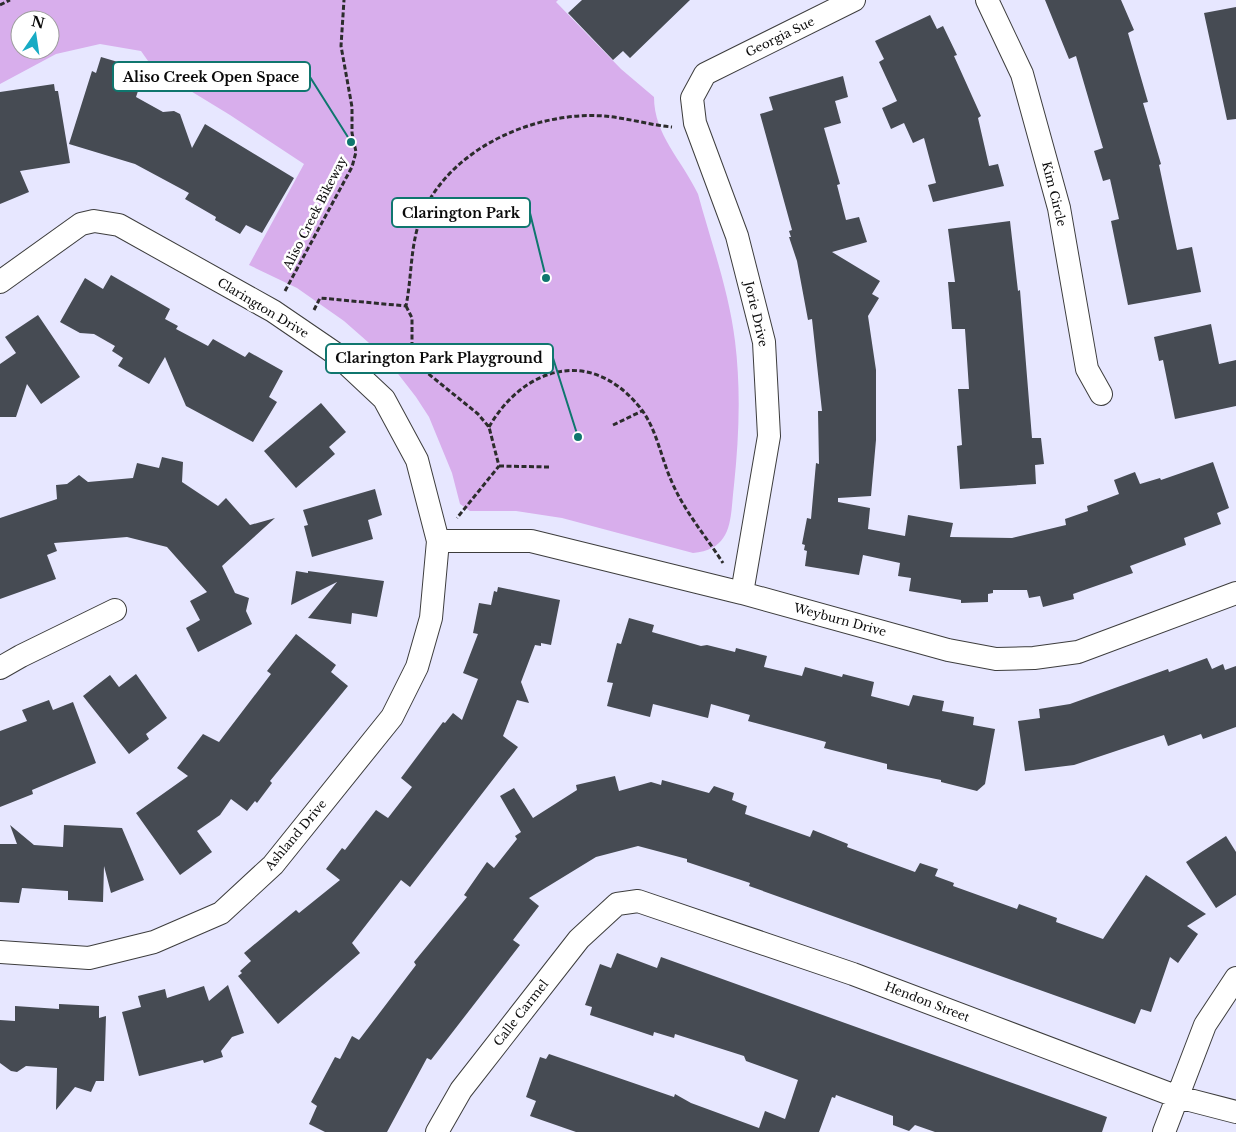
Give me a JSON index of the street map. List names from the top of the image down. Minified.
{"streets":{"street":["Georgia Sue","Kim Circle","Clarington Drive","Jorie Drive","Weyburn Drive","Ashland Drive","Hendon Street","Calle Carmel"],"path":["Aliso Creek Bikeway"]},"crossings":[["Georgia Sue","Jorie Drive"],["Aliso Creek Bikeway","Clarington Drive"],["Clarington Drive","Weyburn Drive"],["Clarington Drive","Ashland Drive"],["Jorie Drive","Weyburn Drive"],["Weyburn Drive","Ashland Drive"],["Hendon Street","Calle Carmel"]],"places":["Aliso Creek Open Space","Clarington Park","Clarington Park Playground"],"north":"top"}
